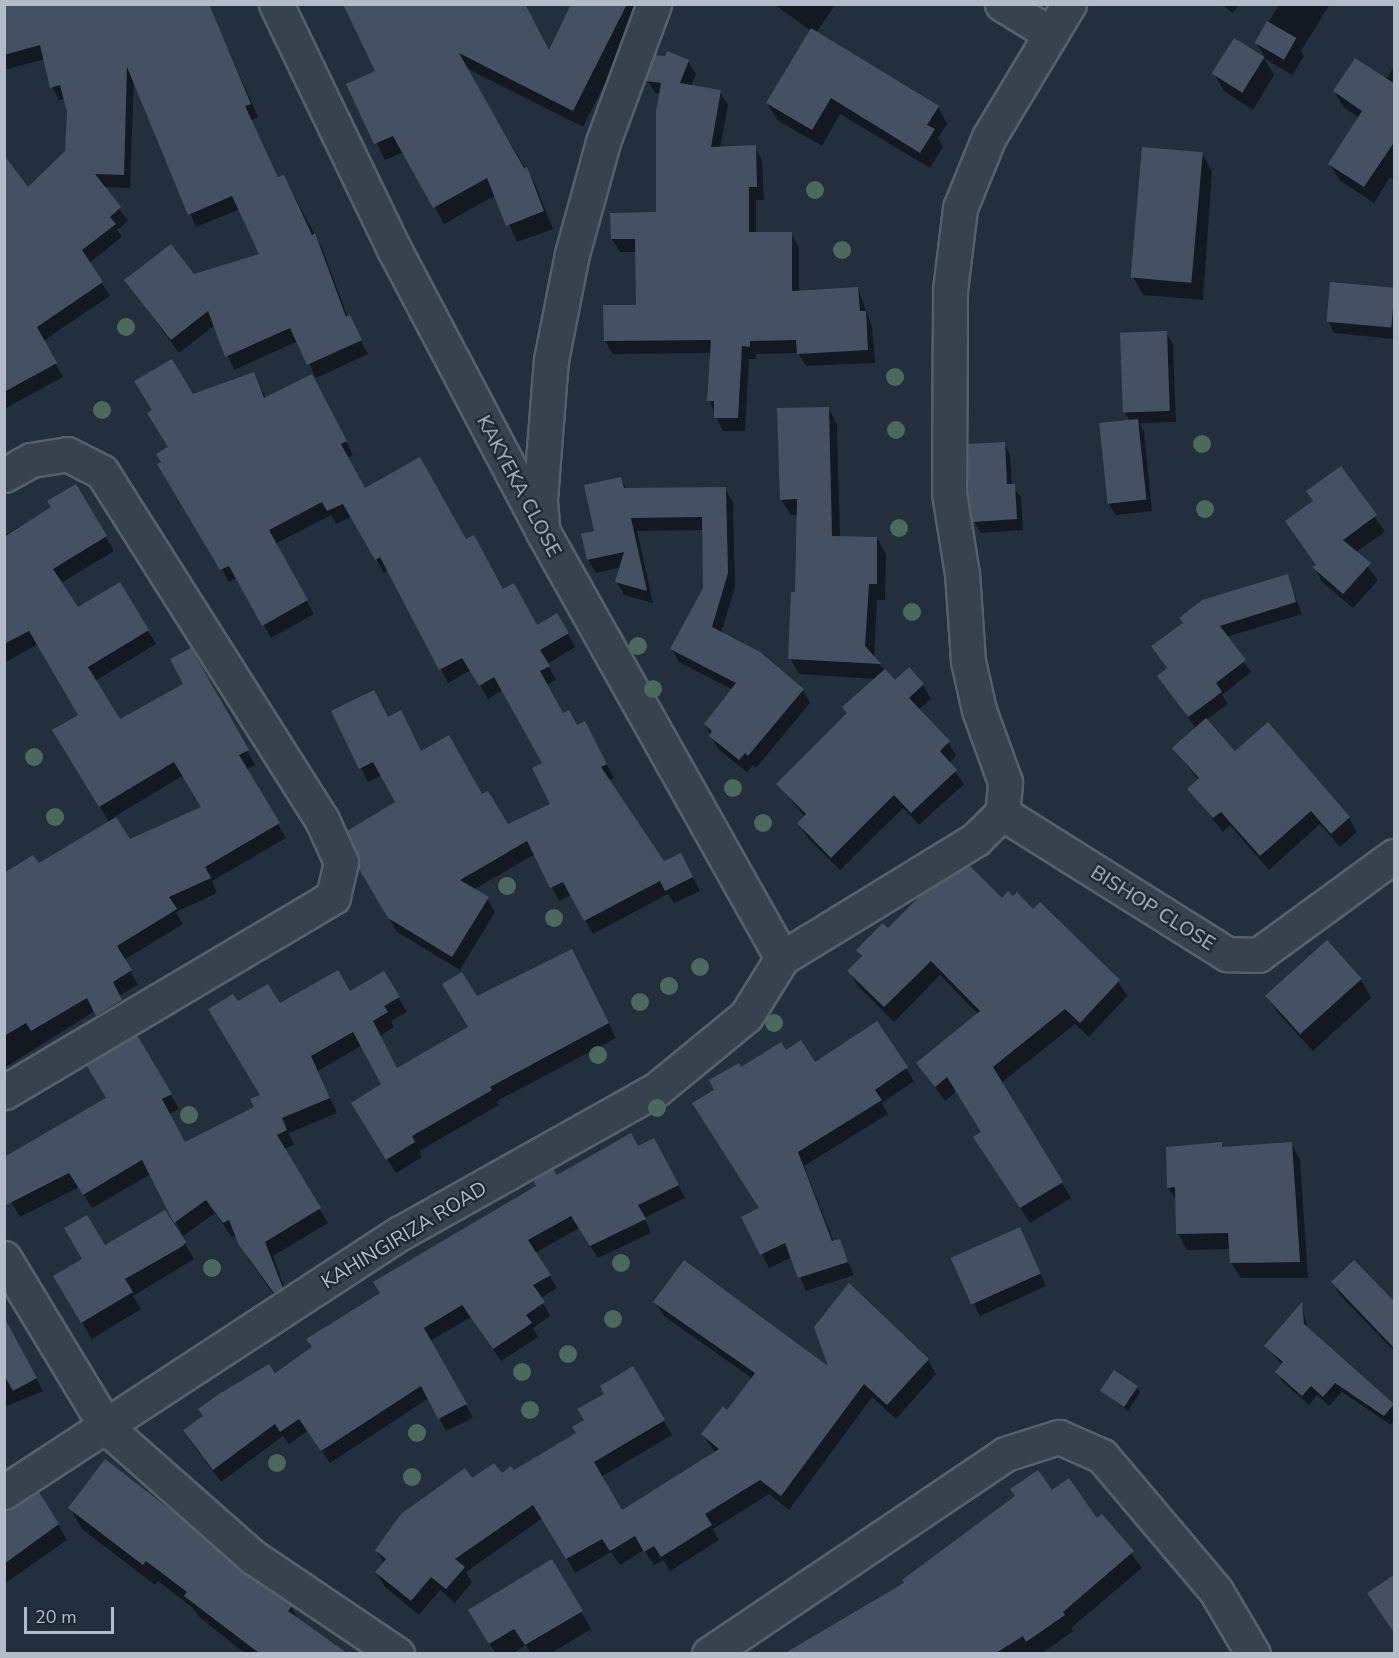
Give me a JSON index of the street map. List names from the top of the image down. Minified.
{"streets":{"street":["KAKYEKA CLOSE","BISHOP CLOSE","KAHINGIRIZA ROAD"]},"crossings":[["KAKYEKA CLOSE","KAHINGIRIZA ROAD"]],"scale_bar":"20 m"}
